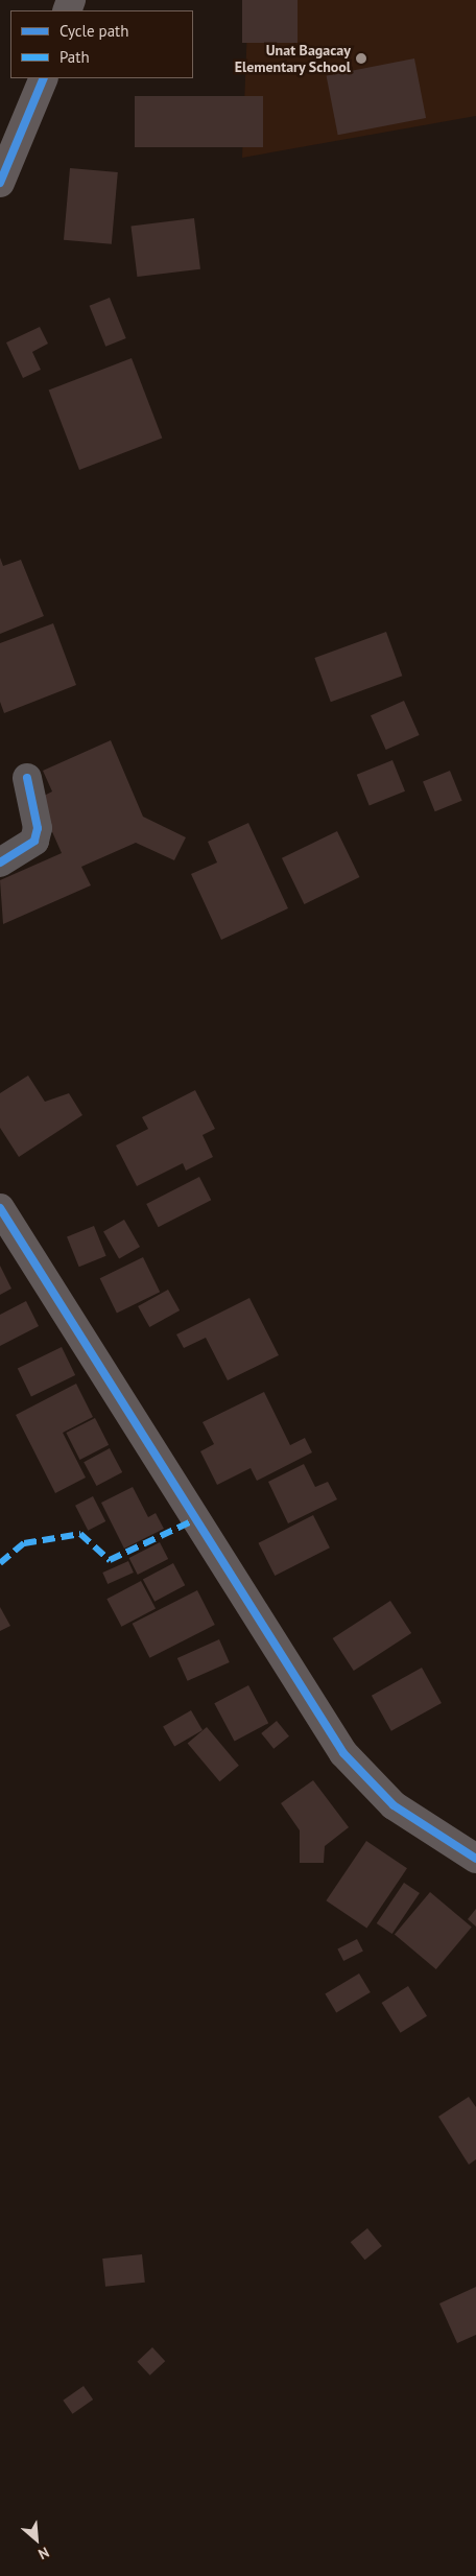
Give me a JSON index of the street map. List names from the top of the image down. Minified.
{"places":["Unat Bagacay Elementary School"],"legend":["Cycle path","Path"],"north":"bottom right"}
